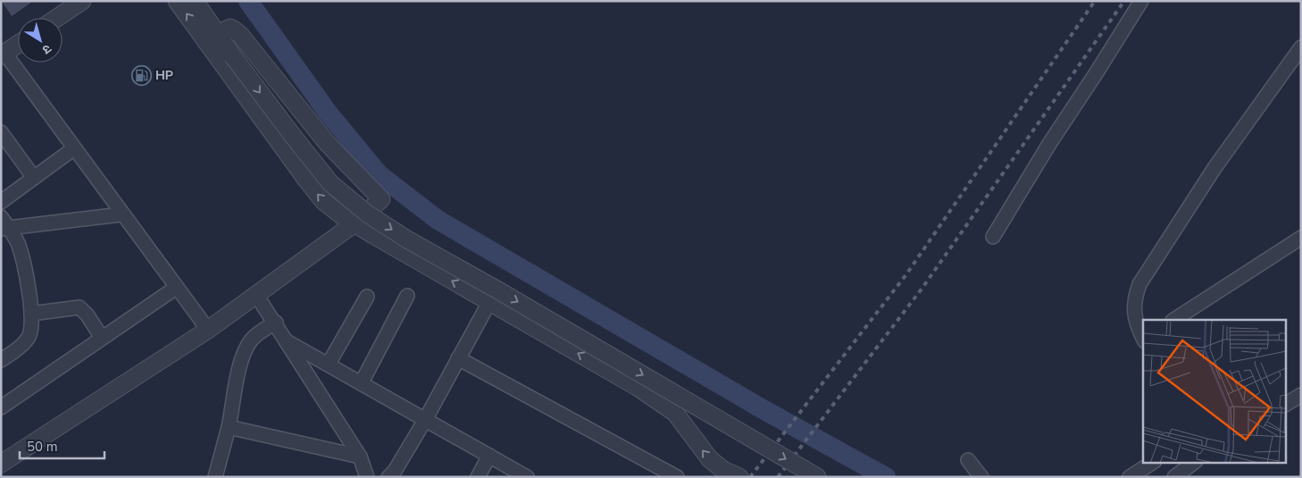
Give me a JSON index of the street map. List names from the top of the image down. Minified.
{"places":{"fuel station":["HP"]},"scale_bar":"50 m","north":"bottom right"}
